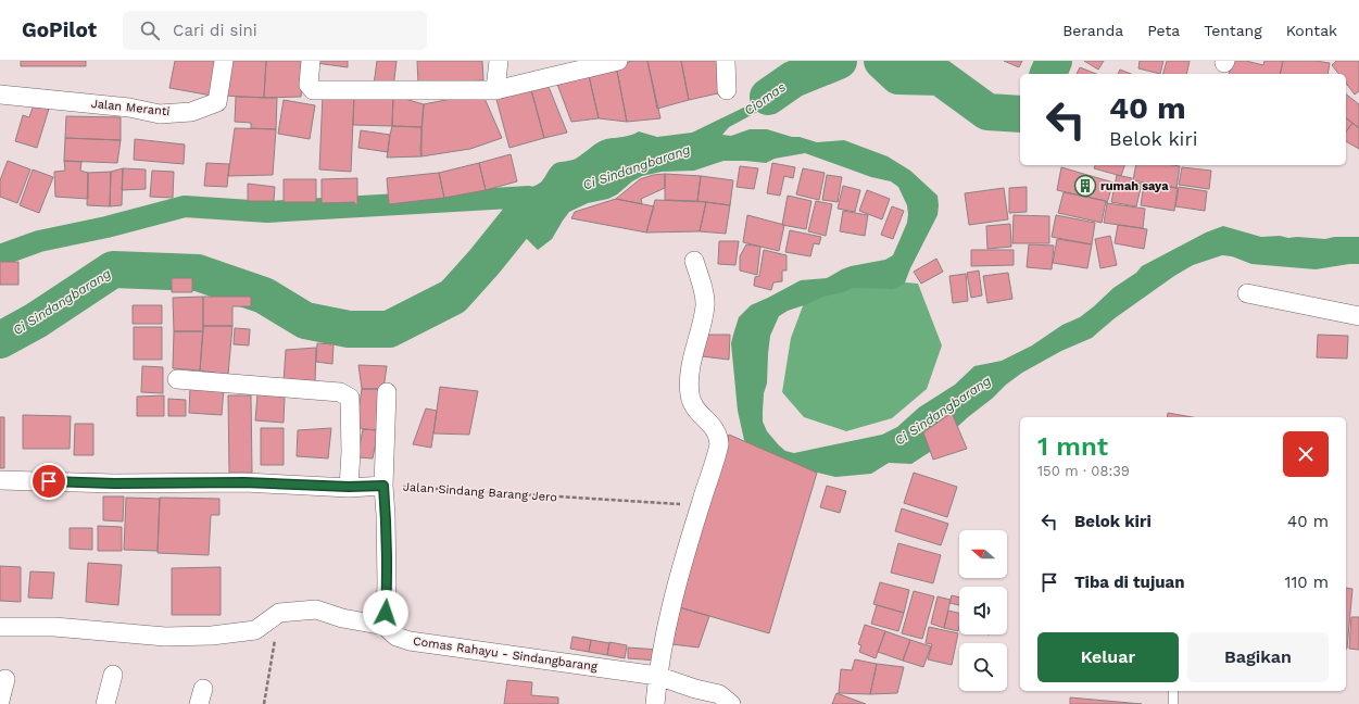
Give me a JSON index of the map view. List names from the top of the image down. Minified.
{"streets":{"street":["Jalan Meranti","Comas Rahayu - Sindangbarang"],"path":["Jalan Sindang Barang Jero"]},"water":["Ciomas","Ci Sindangbarang"],"places":{"building":["rumah saya"]},"north":"left","page":{"header":"GoPilot","search":"Cari di sini","nav":["Beranda","Peta","Tentang","Kontak"],"turn":["40 m","Belok kiri"],"heading":["1 mnt","150 m · 08:39"],"list":[{"name":"Belok kiri","value":"40 m"},{"name":"Tiba di tujuan","value":"110 m"}],"buttons":["Keluar","Bagikan"]}}
